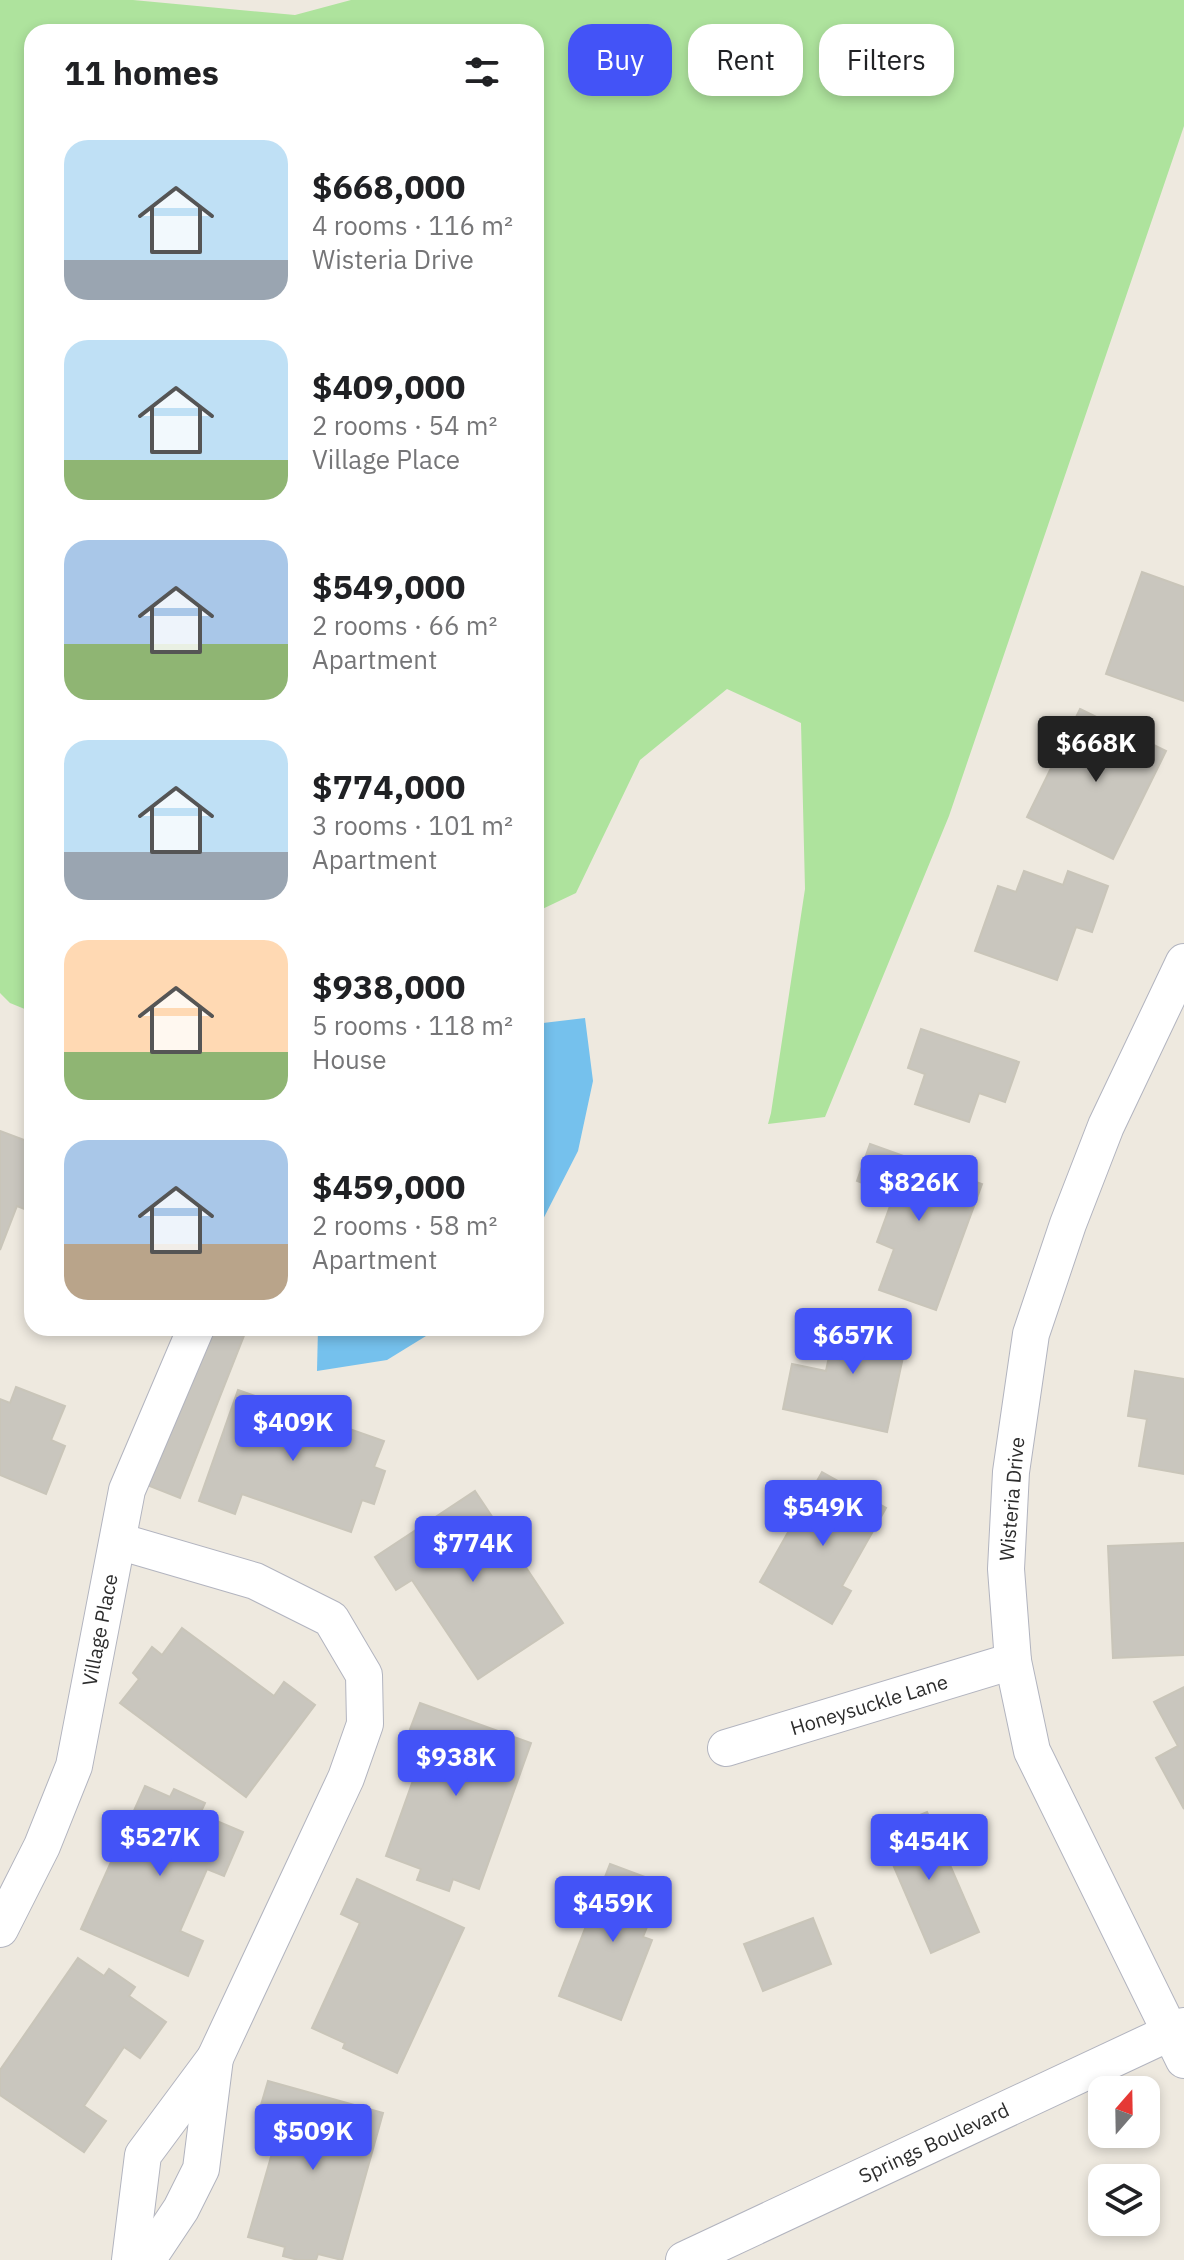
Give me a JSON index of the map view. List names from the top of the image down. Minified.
{"streets":{"street":["Wisteria Drive","Village Place","Honeysuckle Lane","Springs Boulevard"]},"crossings":[["Wisteria Drive","Honeysuckle Lane"],["Wisteria Drive","Springs Boulevard"]],"north":"top","page":{"chip":["Buy","Rent","Filters"],"heading":"11 homes","list":[{"name":"$668,000","note":"4 rooms · 116 m² · Wisteria Drive"},{"name":"$409,000","note":"2 rooms · 54 m² · Village Place"},{"name":"$549,000","note":"2 rooms · 66 m² · Apartment"},{"name":"$774,000","note":"3 rooms · 101 m² · Apartment"},{"name":"$938,000","note":"5 rooms · 118 m² · House"},{"name":"$459,000","note":"2 rooms · 58 m² · Apartment"}],"price":["$668K","$826K","$657K","$409K","$549K","$774K","$938K","$527K","$454K","$459K","$509K"]}}
